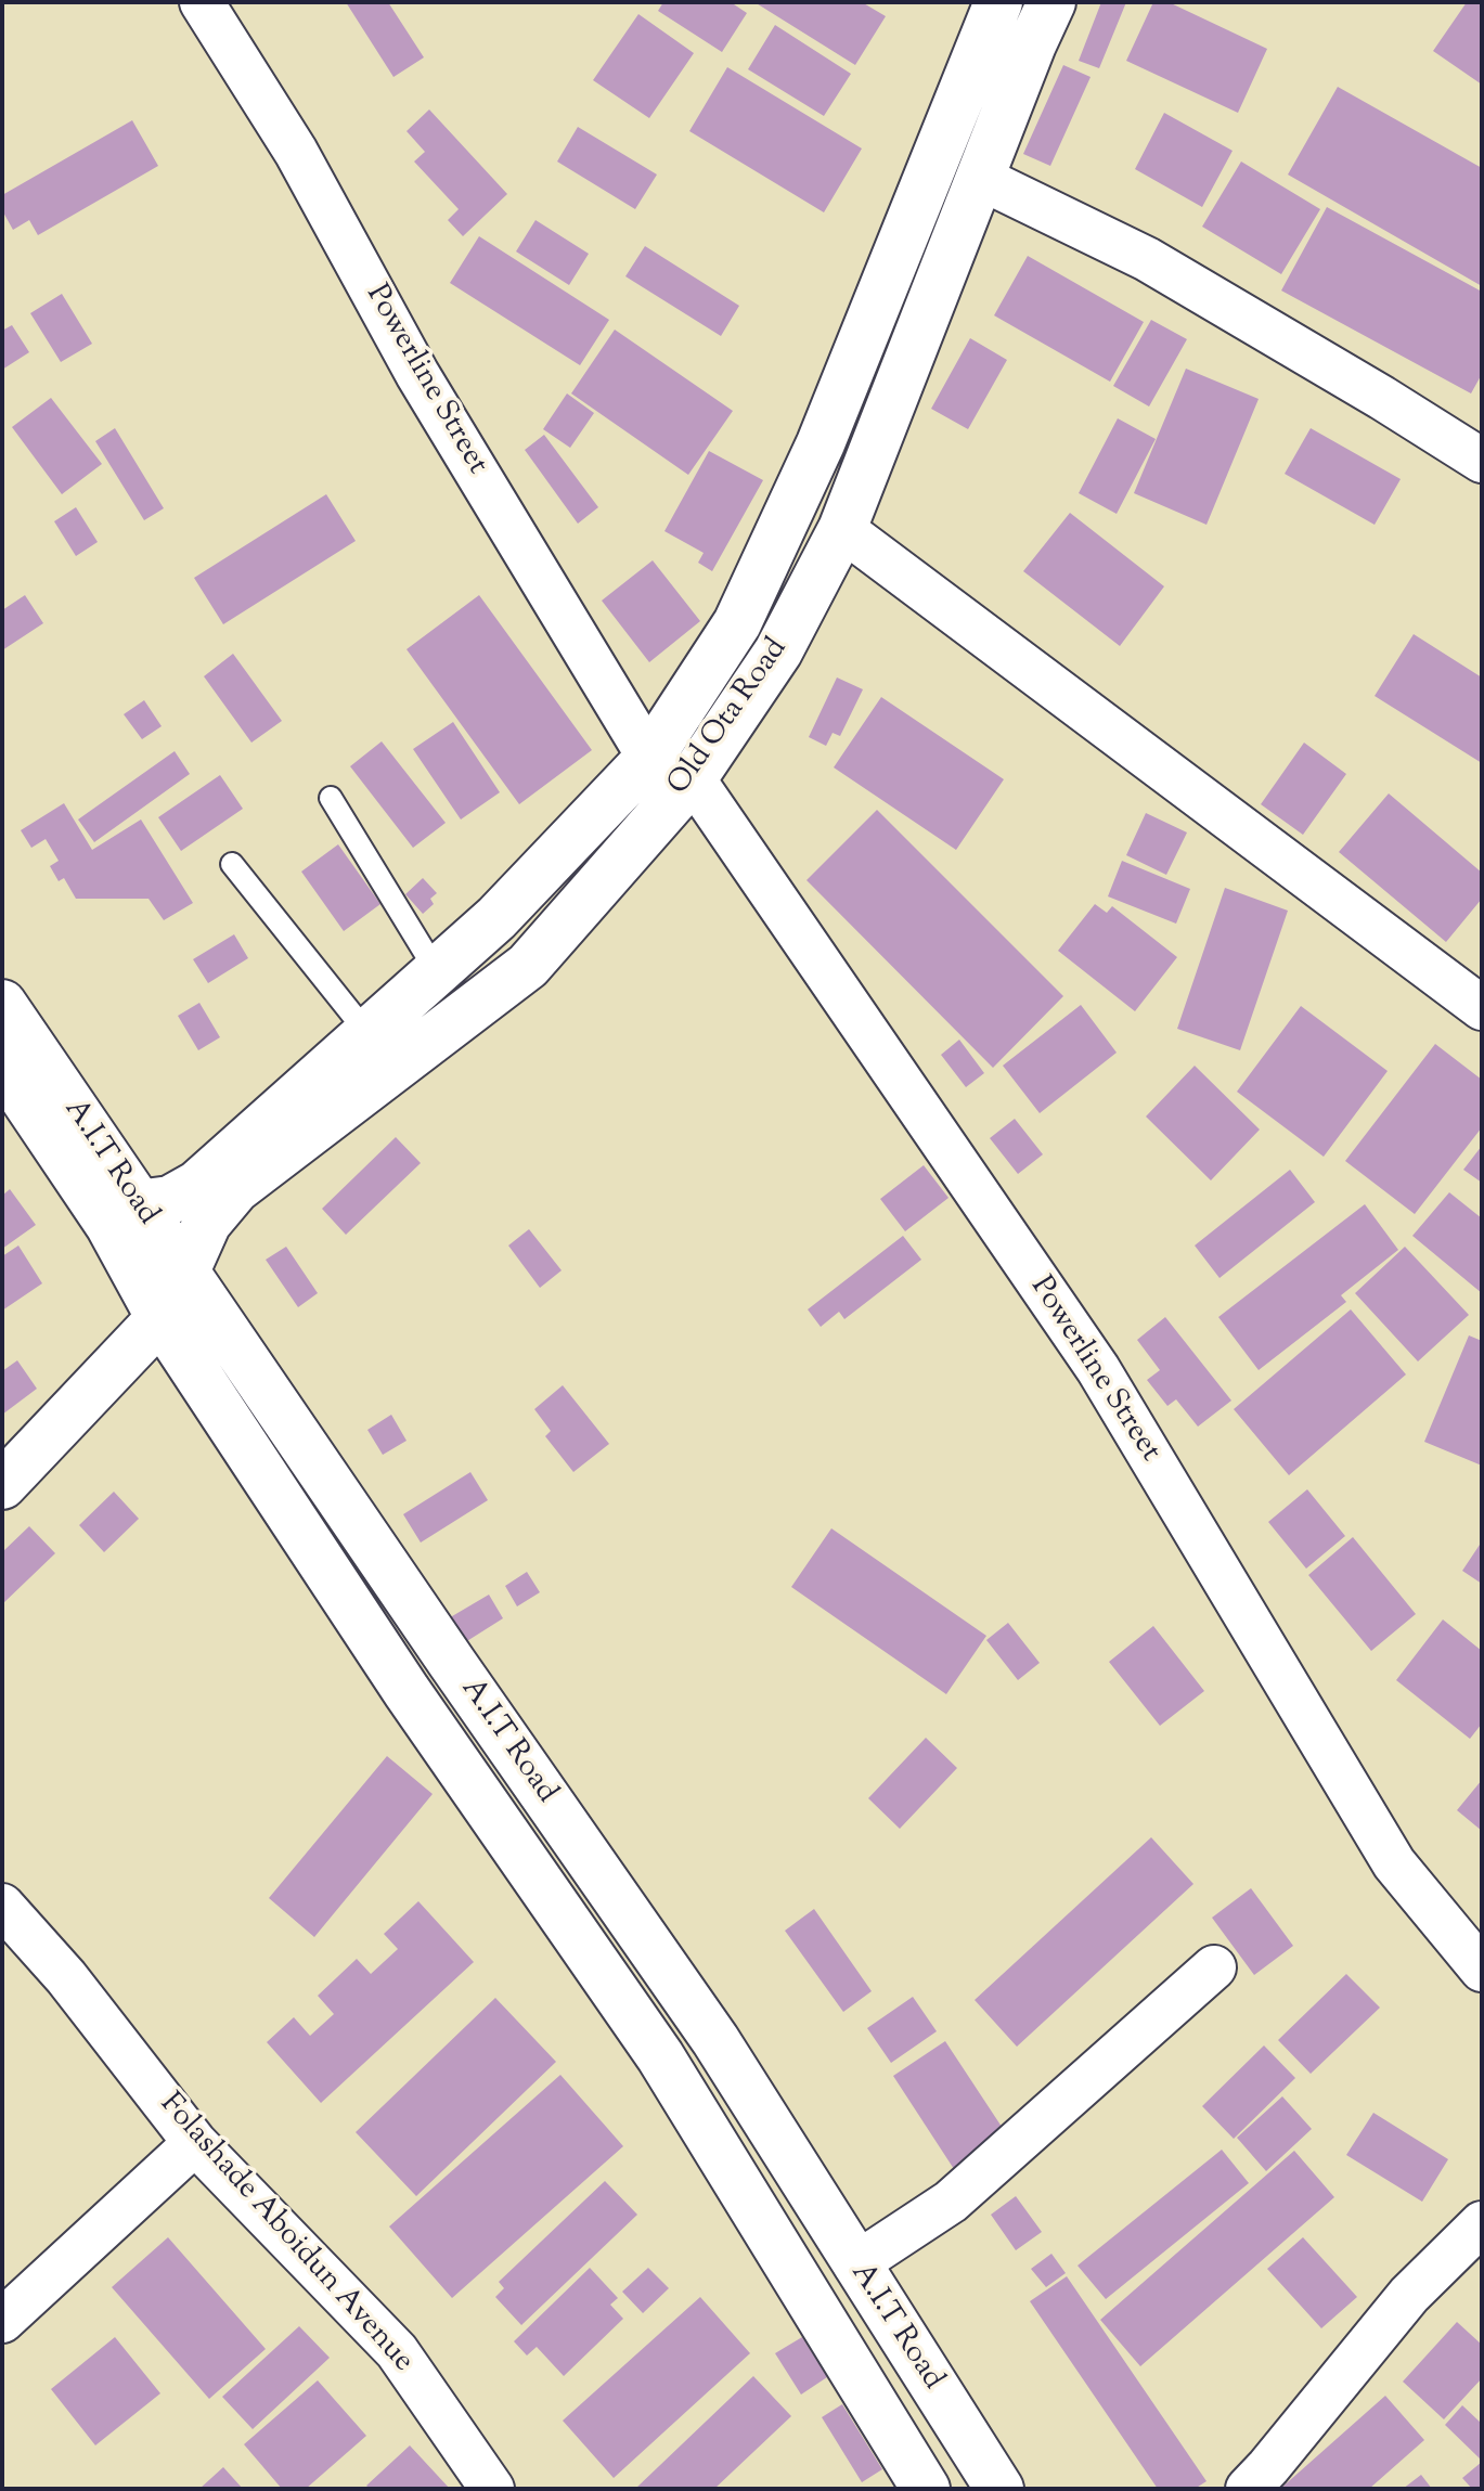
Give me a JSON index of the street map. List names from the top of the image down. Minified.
{"streets":{"street":["Powerline Street","Old Ota Road","A.I.T Road","Folashade Aboidun Avenue"]},"crossings":[["Powerline Street","Old Ota Road"],["Old Ota Road","A.I.T Road"]]}
